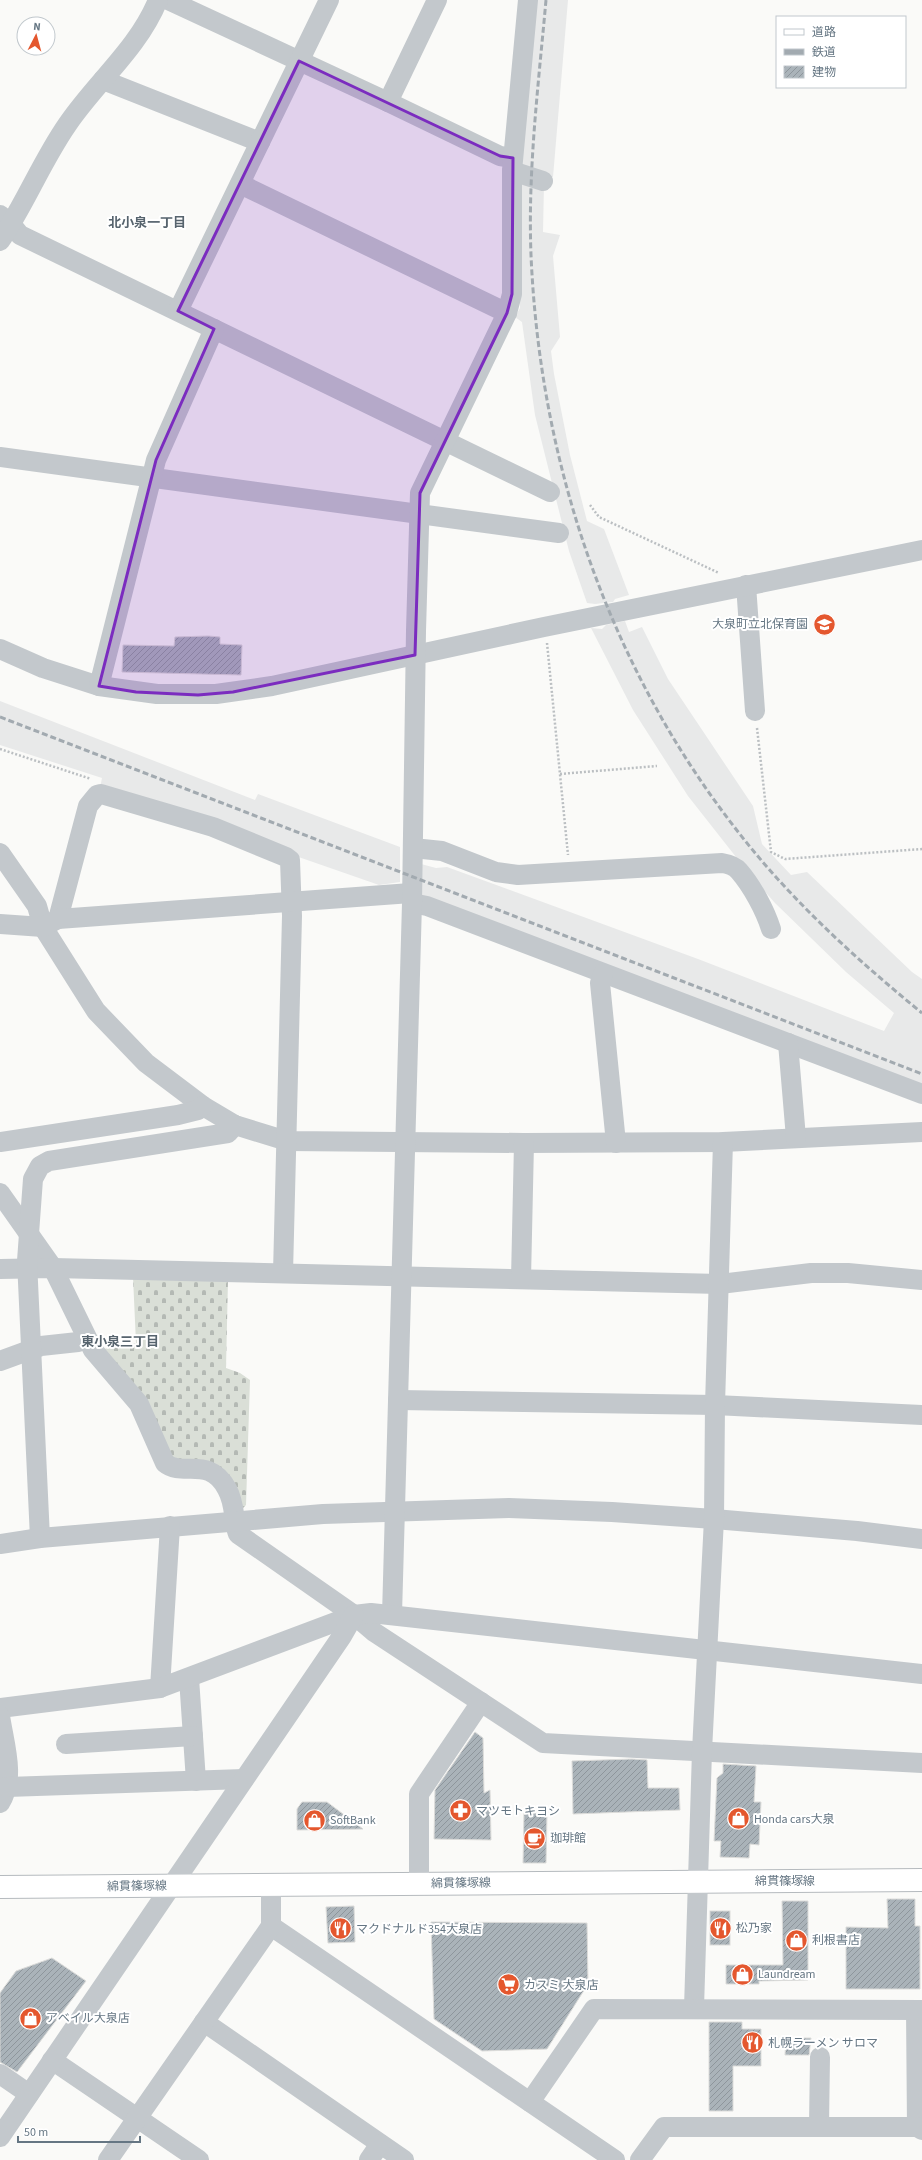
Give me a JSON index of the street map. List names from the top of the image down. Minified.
{"streets":{"main road":["綿貫篠塚線"]},"districts":["北小泉一丁目","東小泉三丁目"],"places":{"school or university":["大泉町立北保育園"],"pharmacy":["マツモトキヨシ"],"shop":["Honda cars大泉","SoftBank","利根書店","Laundream","アベイル大泉店"],"cafe":["珈琲館"],"restaurant":["松乃家","マクドナルド354大泉店","札幌ラーメン サロマ"],"supermarket":["カスミ 大泉店"]},"legend":["道路","鉄道","建物"],"scale_bar":"50 m","north":"top"}
